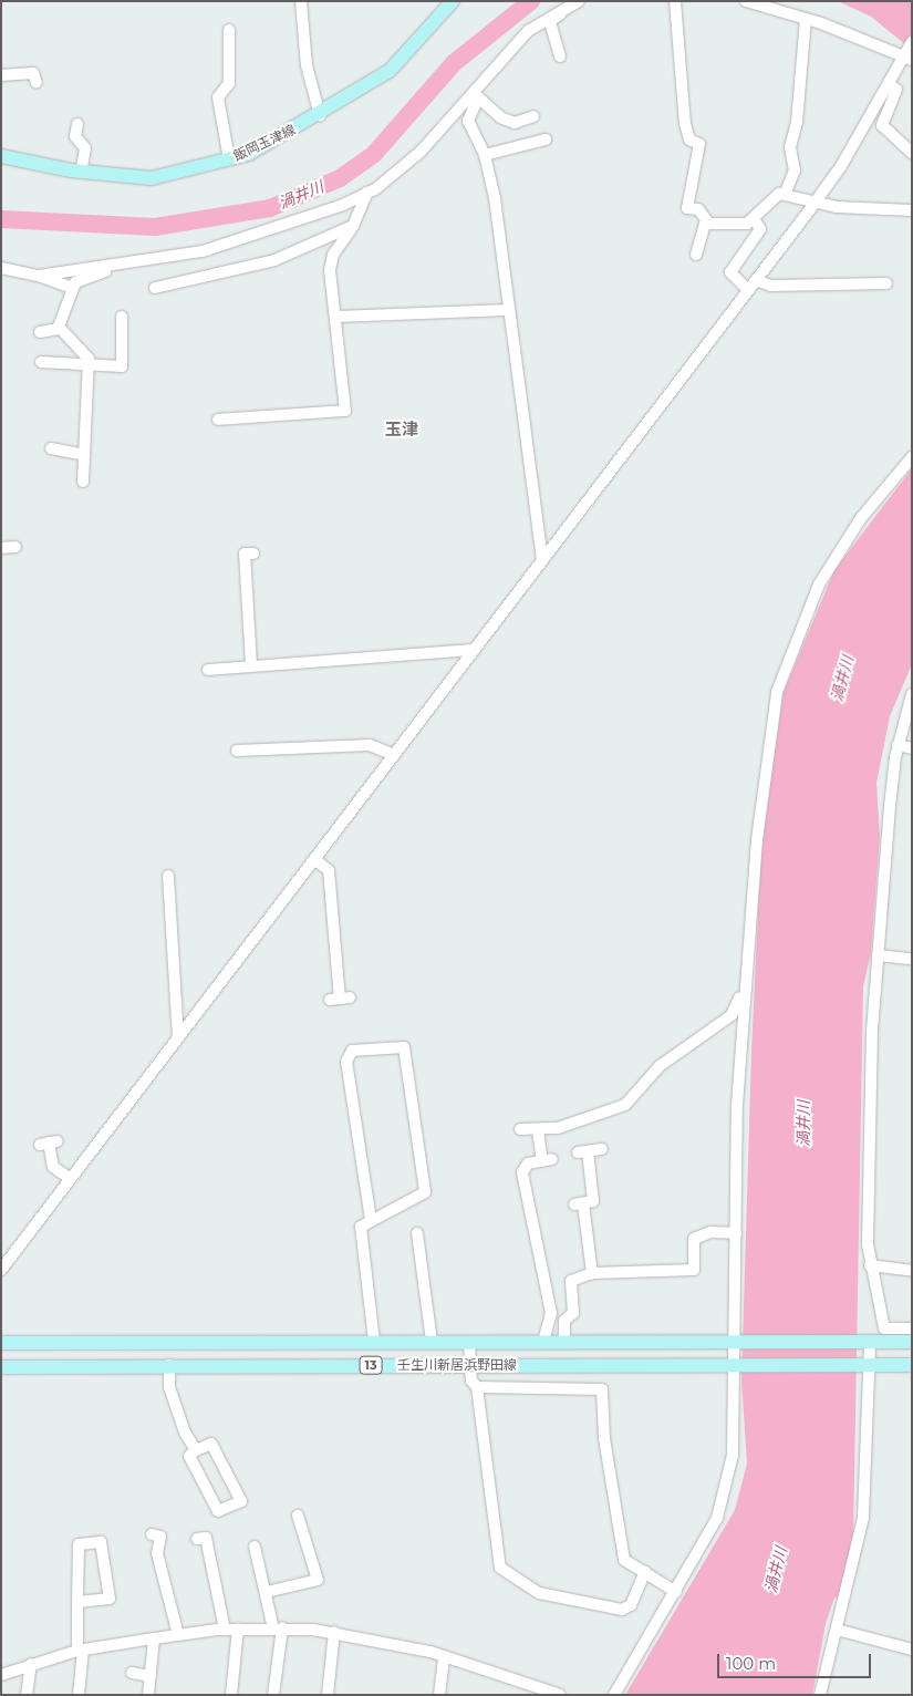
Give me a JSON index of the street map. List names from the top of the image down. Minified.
{"streets":{"main road":["飯岡玉津線","13","壬生川新居浜野田線"]},"districts":["玉津"],"water":["渦井川"],"scale_bar":"100 m"}
